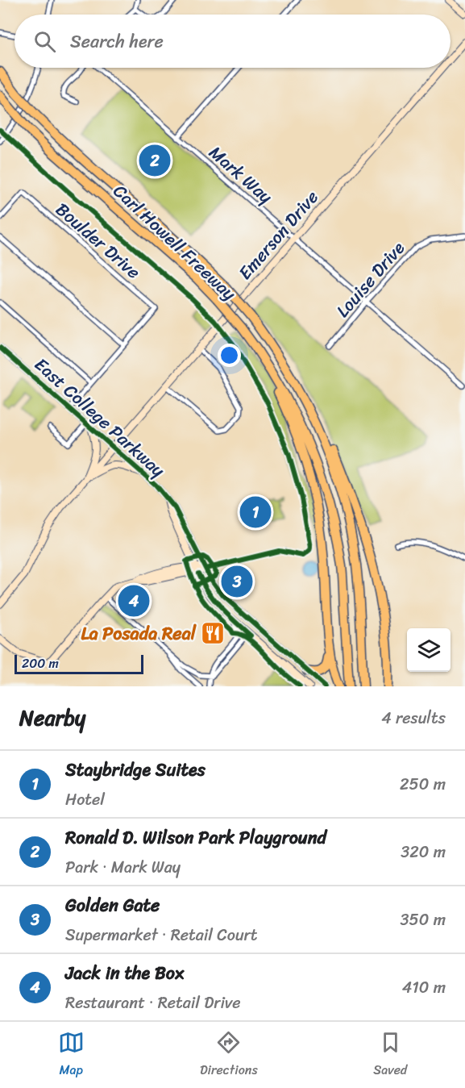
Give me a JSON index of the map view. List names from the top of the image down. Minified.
{"streets":{"highway":["Carl Howell Freeway"],"main road":["Emerson Drive","East College Parkway"],"street":["Mark Way","Boulder Drive","Louise Drive"]},"crossings":[["Mark Way","Emerson Drive"],["Mark Way","Louise Drive"],["Emerson Drive","East College Parkway"]],"places":{"restaurant":["La Posada Real"]},"scale_bar":"200 m","page":{"search":"Search here","pins":["2","1","3","4"],"scale":"200 m","heading":["Nearby","4 results"],"list":[{"mark":"1","name":"Staybridge Suites","note":"Hotel","value":"250 m"},{"mark":"2","name":"Ronald D. Wilson Park Playground","note":"Park · Mark Way","value":"320 m"},{"mark":"3","name":"Golden Gate","note":"Supermarket · Retail Court","value":"350 m"},{"mark":"4","name":"Jack in the Box","note":"Restaurant · Retail Drive","value":"410 m"}],"nav":["Map","Directions","Saved"]}}
